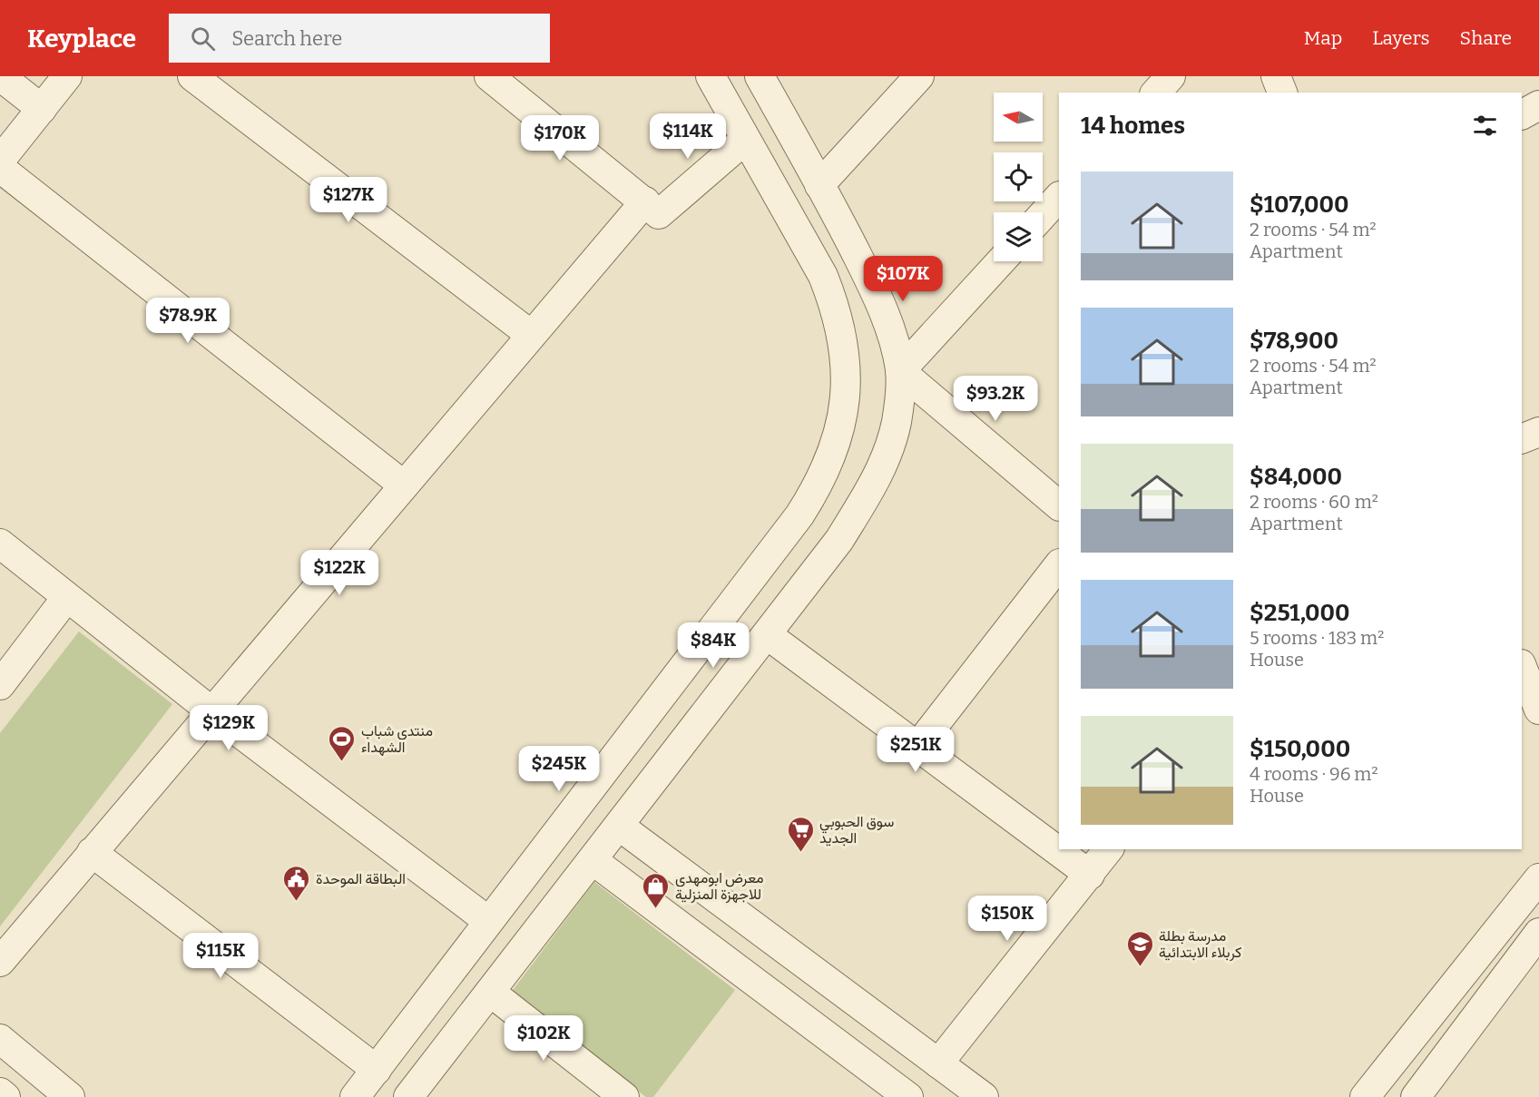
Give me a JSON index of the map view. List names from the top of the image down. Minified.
{"places":{"sports":["منتدى شباب الشهداء"],"supermarket":["سوق الحبوبي الجديد"],"public building":["البطاقة الموحدة"],"shop":["معرض ابومهدي للاجهزة المنزلية"],"school or university":["مدرسة بطلة كربلاء الابتدائية"]},"north":"left","page":{"header":"Keyplace","search":"Search here","nav":["Map","Layers","Share"],"heading":"14 homes","price":["$114K","$170K","$127K","$107K","$78.9K","$93.2K","$122K","$84K","$129K","$251K","$245K","$150K","$115K","$102K"],"list":[{"name":"$107,000","note":"2 rooms · 54 m² · Apartment"},{"name":"$78,900","note":"2 rooms · 54 m² · Apartment"},{"name":"$84,000","note":"2 rooms · 60 m² · Apartment"},{"name":"$251,000","note":"5 rooms · 183 m² · House"},{"name":"$150,000","note":"4 rooms · 96 m² · House"}]}}
